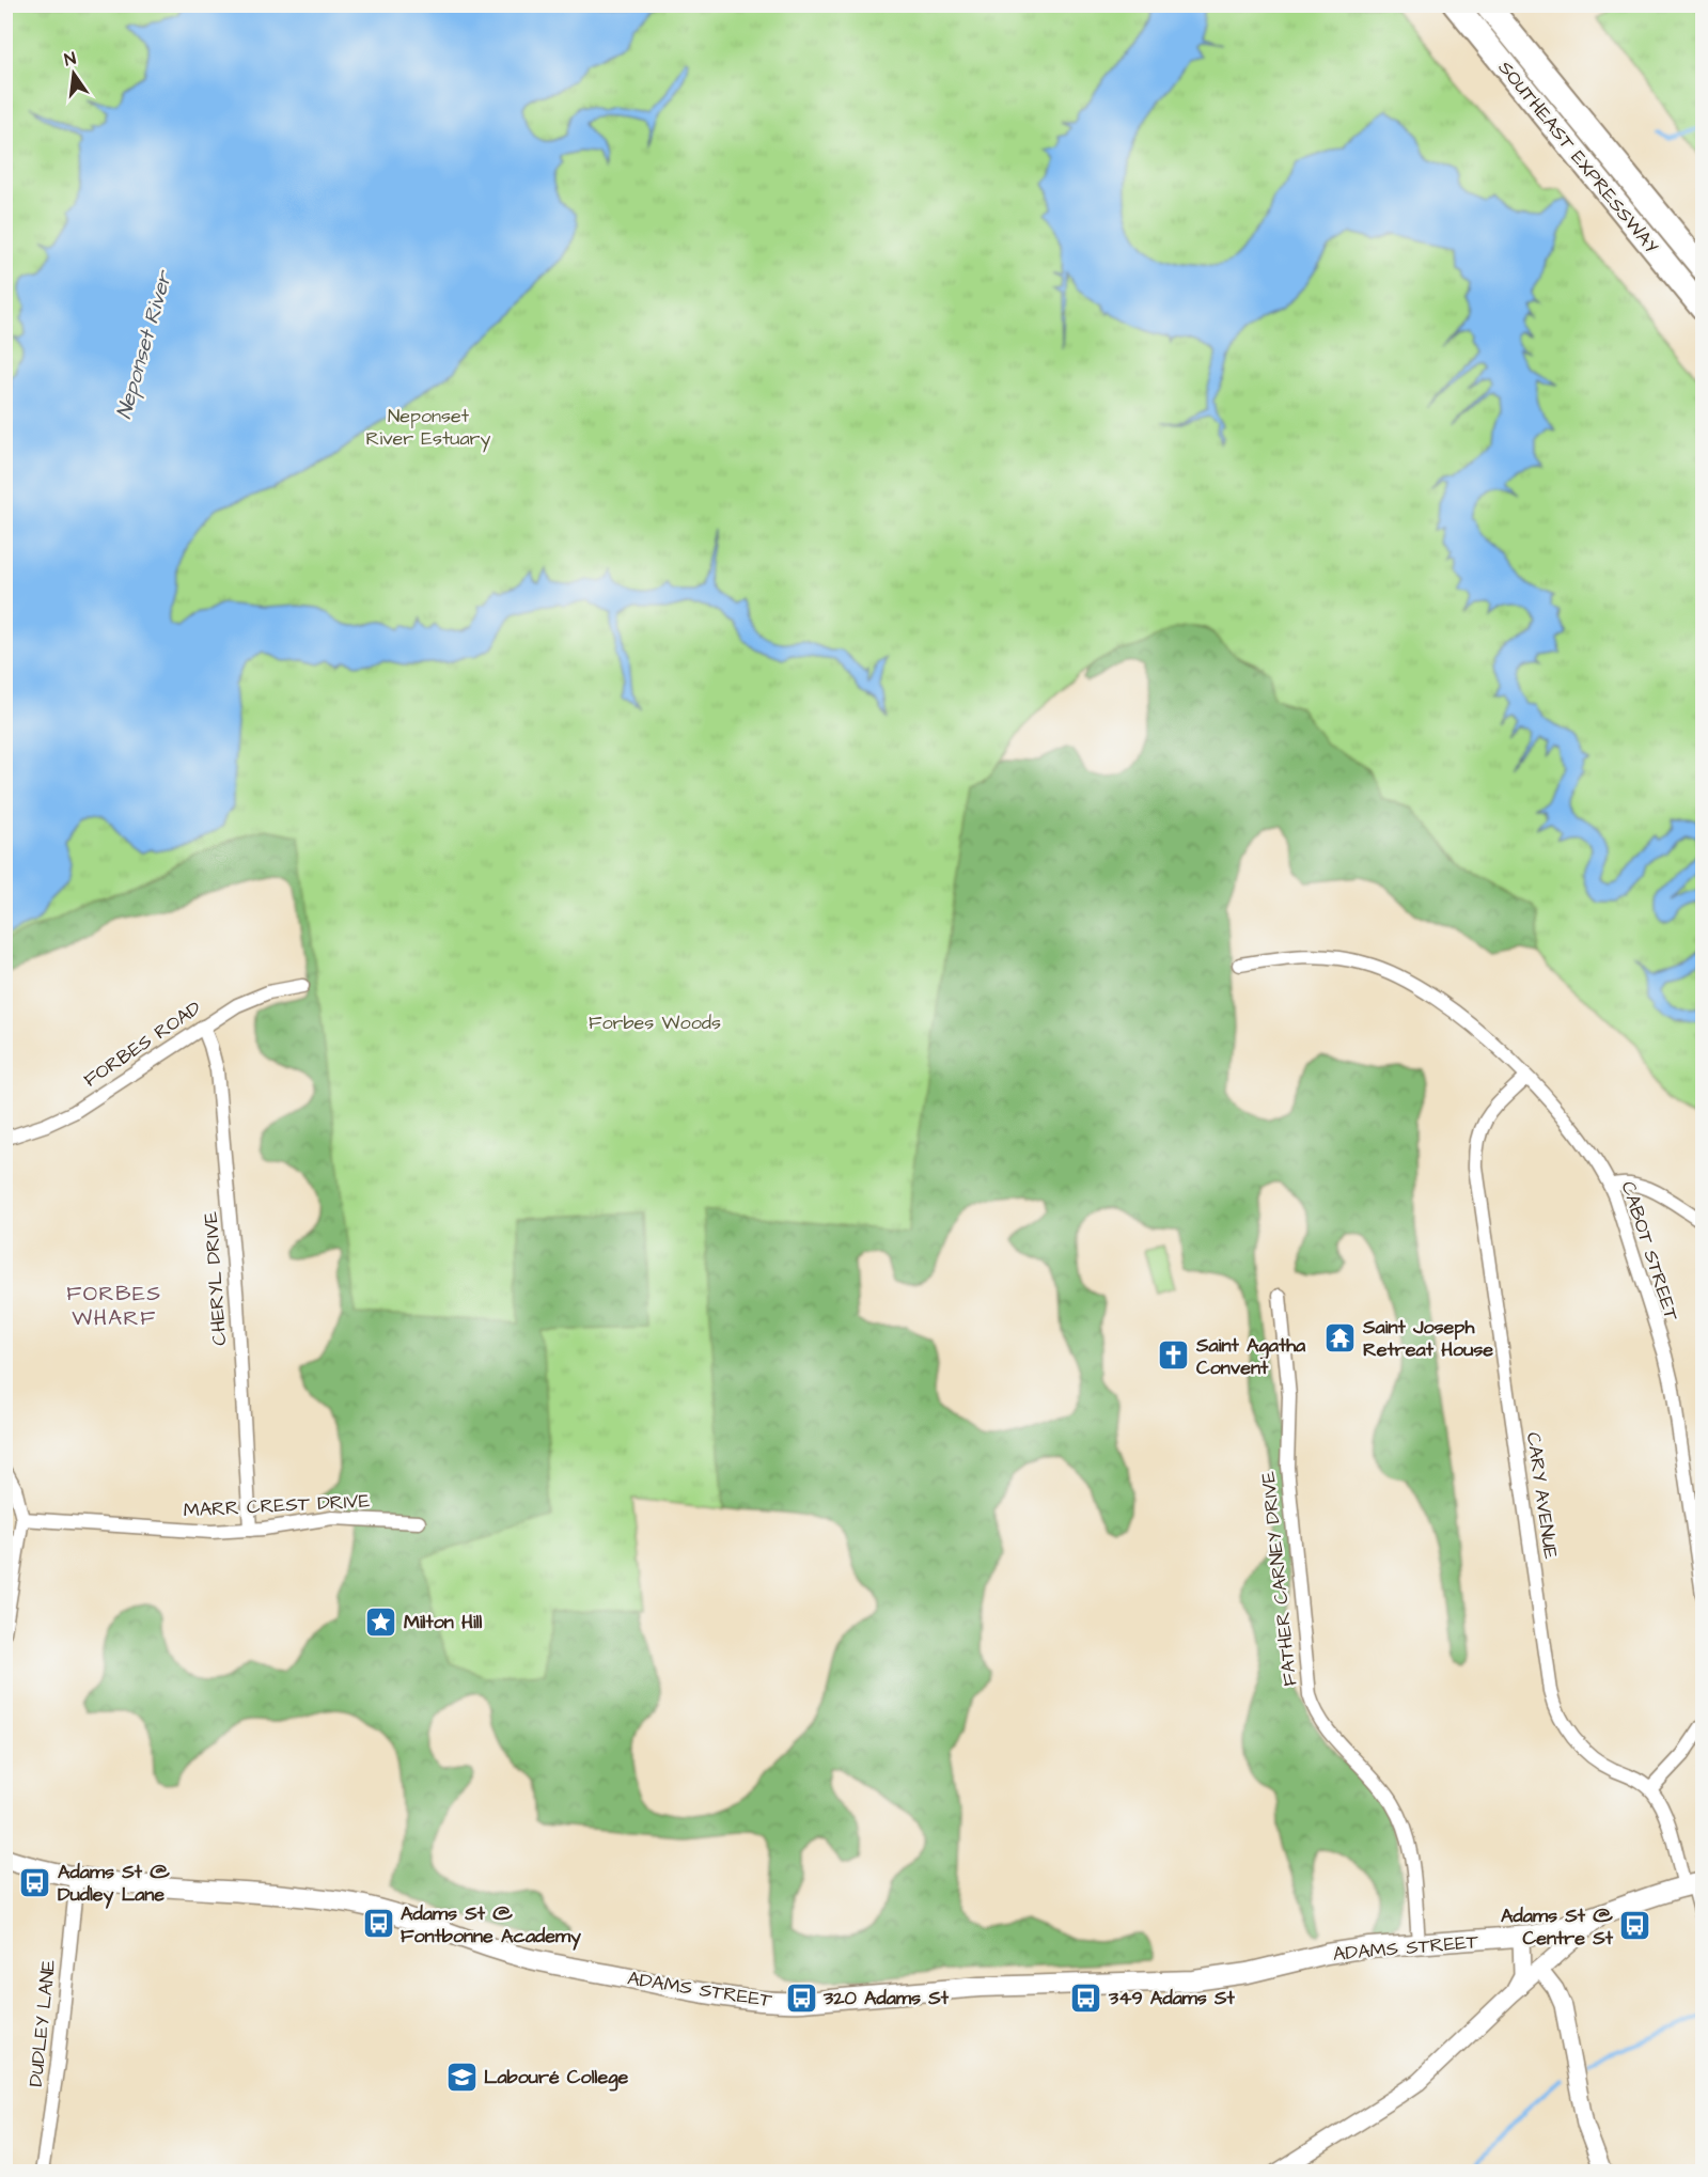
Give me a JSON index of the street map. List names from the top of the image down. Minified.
{"streets":{"highway":["SOUTHEAST EXPRESSWAY"],"main road":["ADAMS STREET"],"street":["FORBES ROAD","CABOT STREET","CHERYL DRIVE","CARY AVENUE","MARR CREST DRIVE","FATHER CARNEY DRIVE","DUDLEY LANE"]},"crossings":[["FORBES ROAD","CHERYL DRIVE"],["CABOT STREET","CARY AVENUE"],["CHERYL DRIVE","MARR CREST DRIVE"],["FATHER CARNEY DRIVE","ADAMS STREET"],["ADAMS STREET","DUDLEY LANE"]],"districts":["FORBES WHARF"],"water":["Neponset River"],"parks":["Neponset River Estuary","Forbes Woods"],"places":{"temple":["Saint Joseph Retreat House"],"church":["Saint Agatha Convent"],"place":["Milton Hill"],"bus stop":["Adams St @ Dudley Lane","Adams St @ Fontbonne Academy","Adams St @ Centre St","320 Adams St","349 Adams St"],"school or university":["Labouré College"]},"north":"top"}
